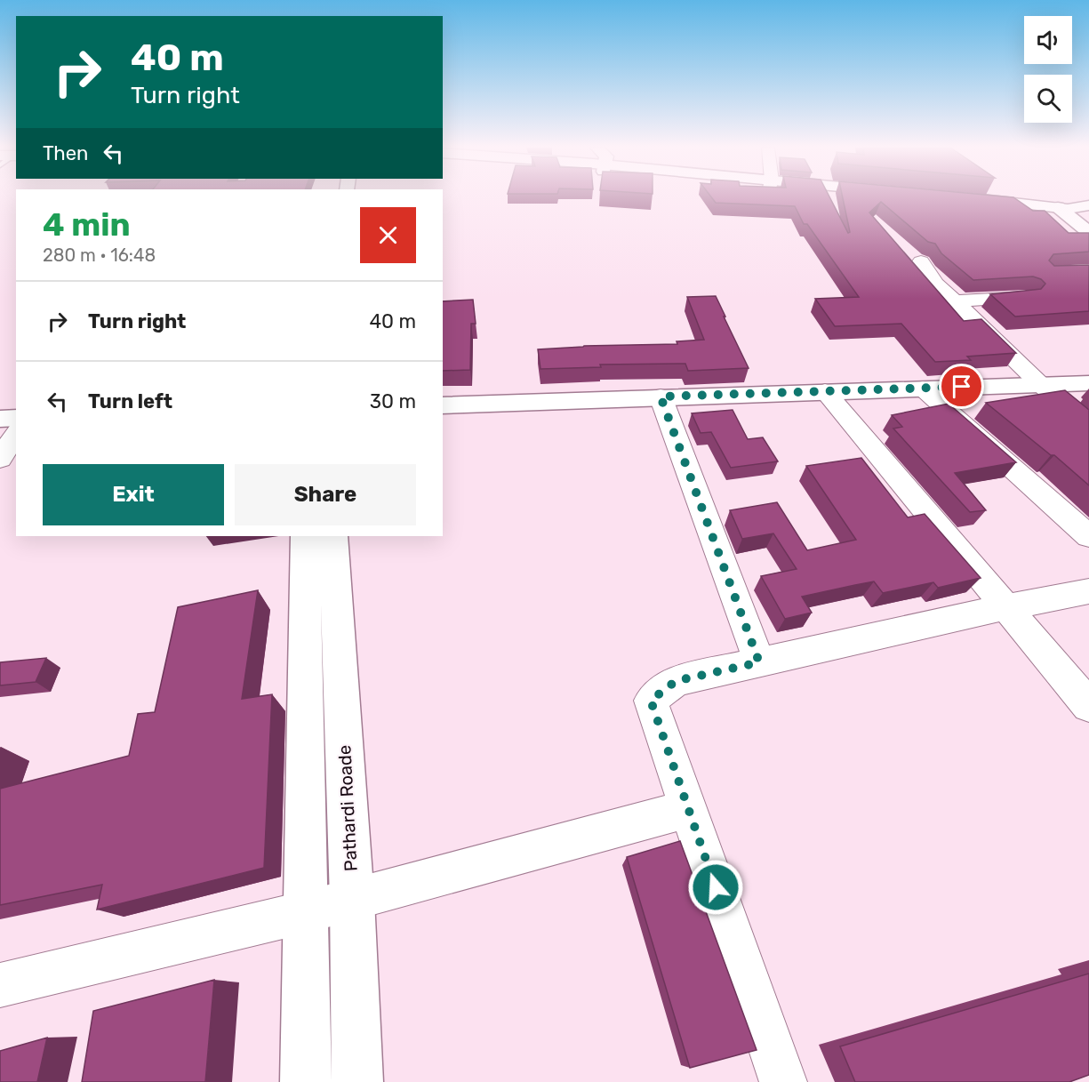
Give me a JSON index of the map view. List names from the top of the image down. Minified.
{"streets":{"street":["Pathardi Roade"]},"page":{"turn":["40 m","Turn right"],"then":"Then","heading":["4 min","280 m · 16:48"],"list":[{"name":"Turn right","value":"40 m"},{"name":"Turn left","value":"30 m"}],"buttons":["Exit","Share"]}}
